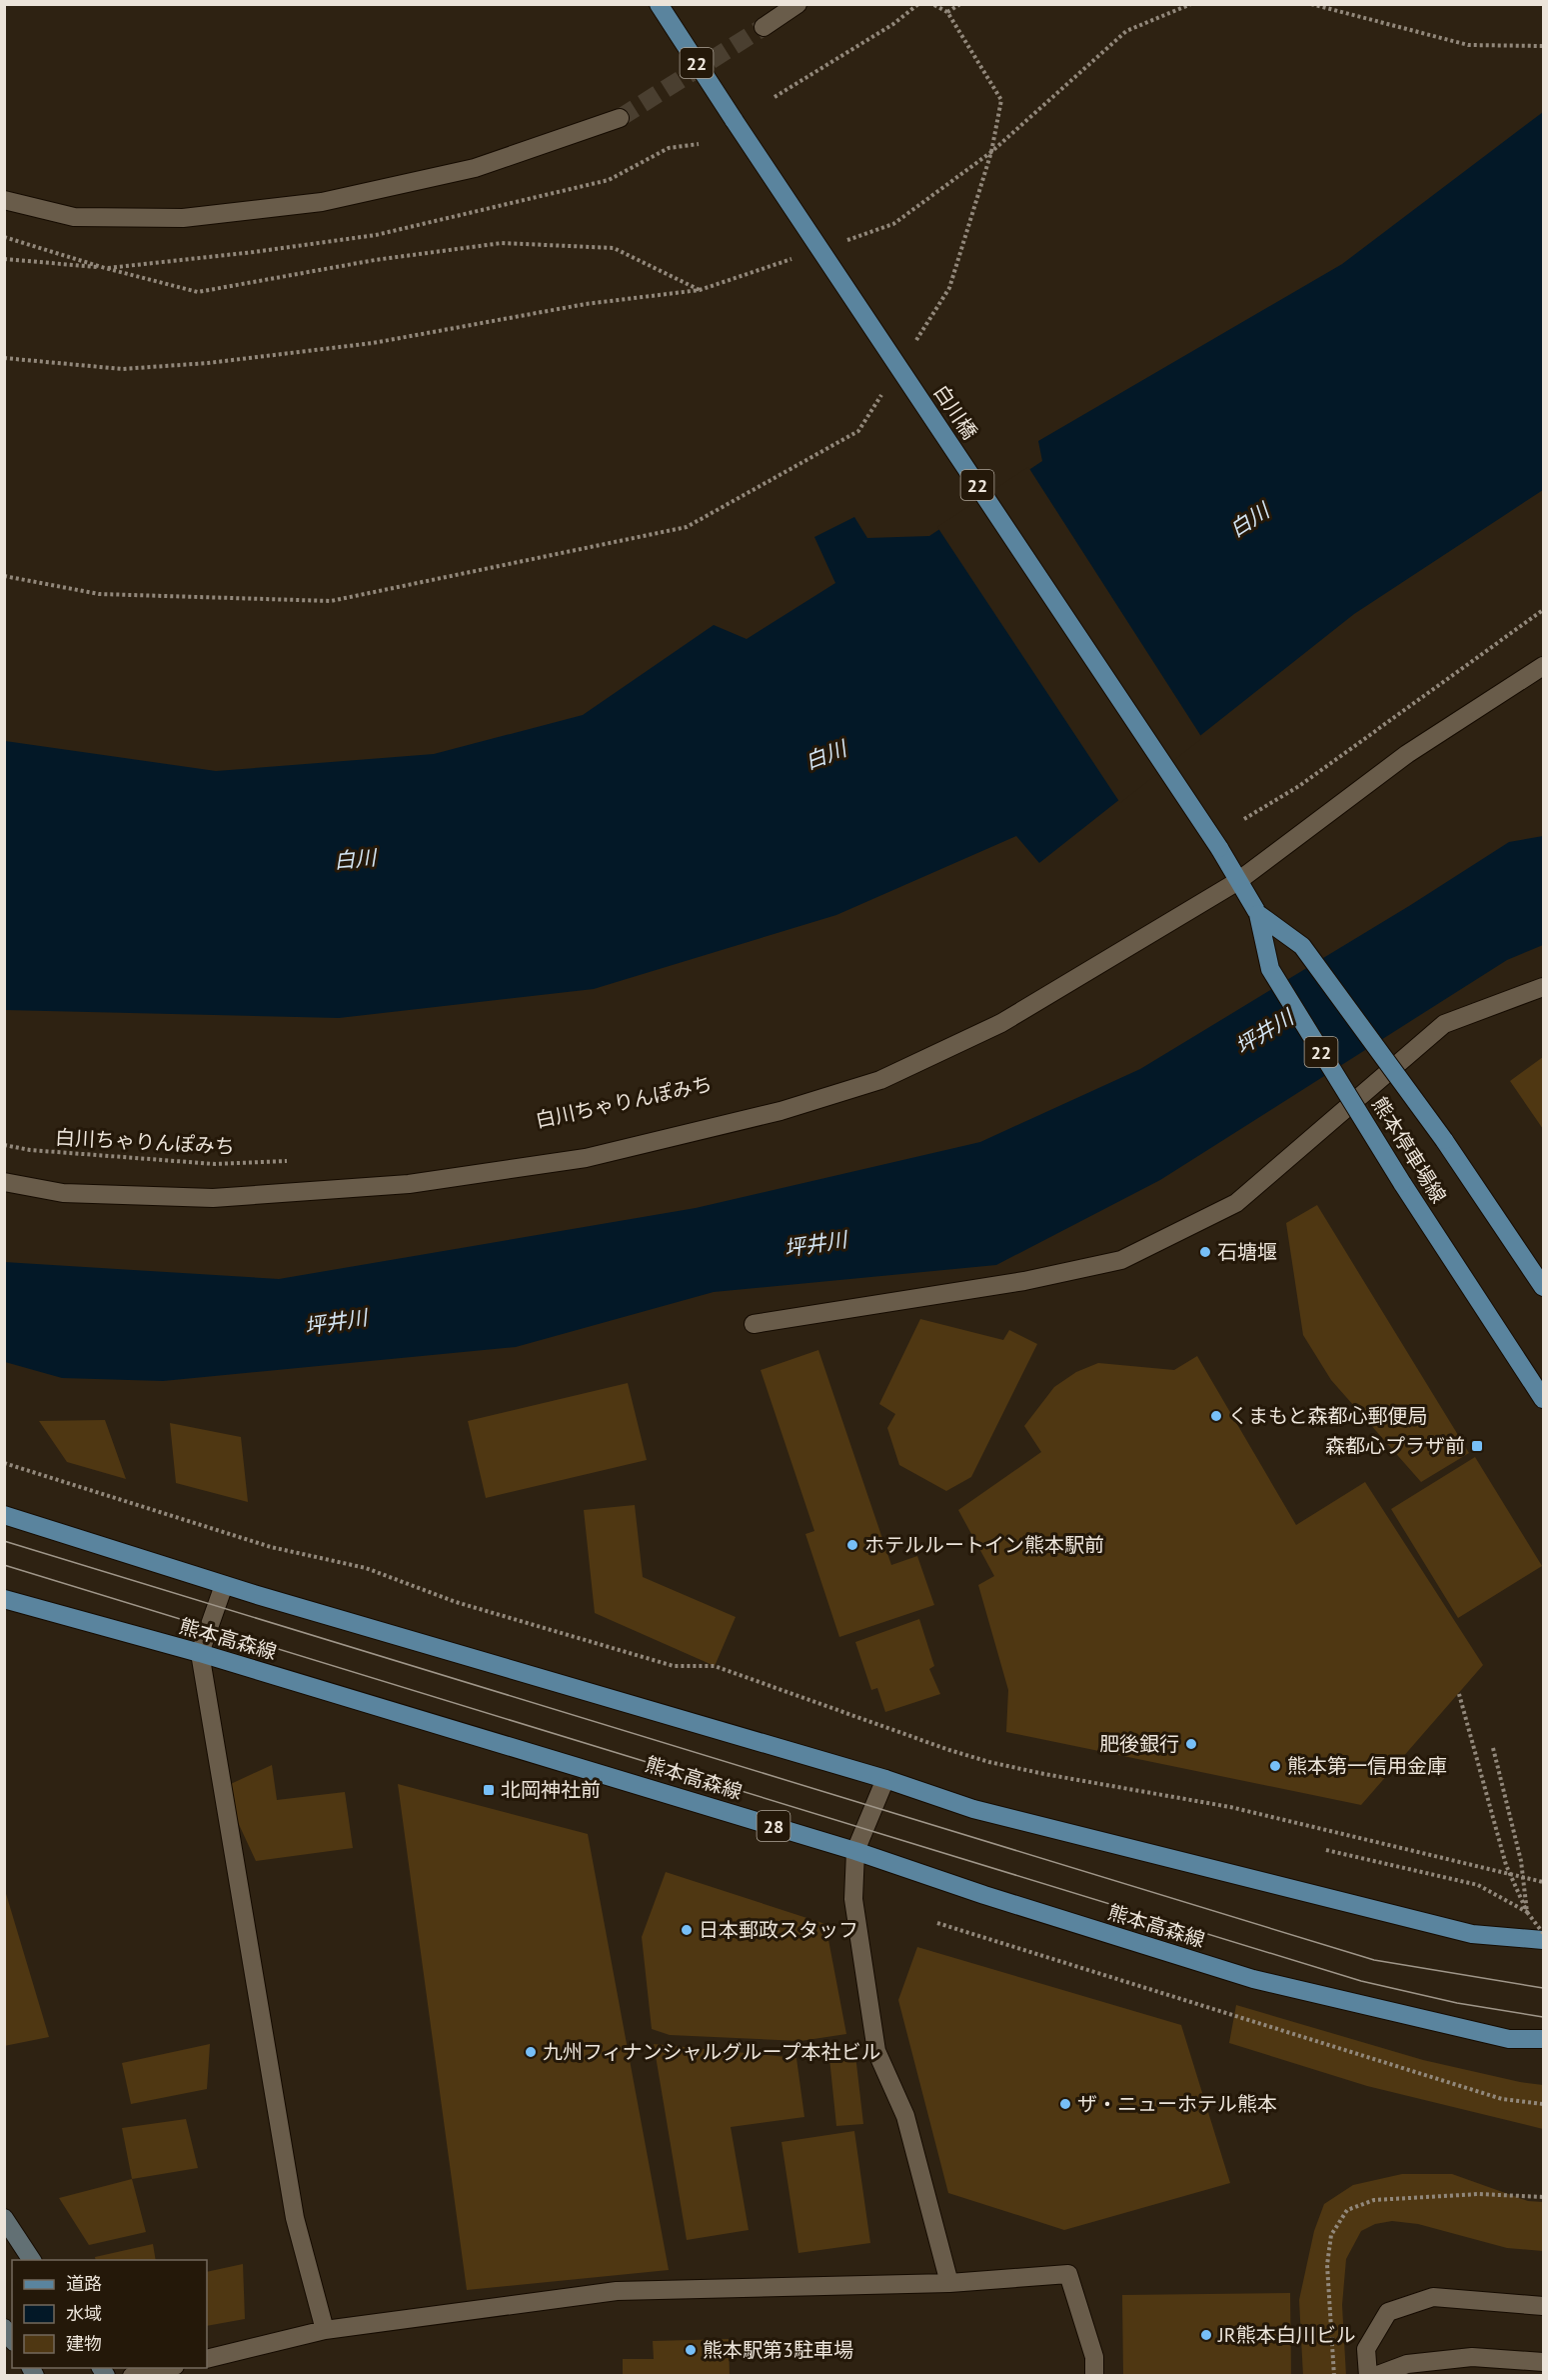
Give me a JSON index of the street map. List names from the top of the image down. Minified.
{"streets":{"main road":["22","白川橋","熊本停車場線","熊本高森線","28"],"path":["白川ちゃりんぽみち"]},"crossings":[["白川橋","熊本停車場線"]],"water":["白川","坪井川"],"places":{"other":["石塘堰","くまもと森都心郵便局","ホテルルートイン熊本駅前","肥後銀行","熊本第一信用金庫","日本郵政スタッフ","九州フィナンシャルグループ本社ビル","ザ・ニューホテル熊本","JR熊本白川ビル","熊本駅第3駐車場"],"transit":["森都心プラザ前","北岡神社前"]},"legend":["道路","水域","建物"]}
